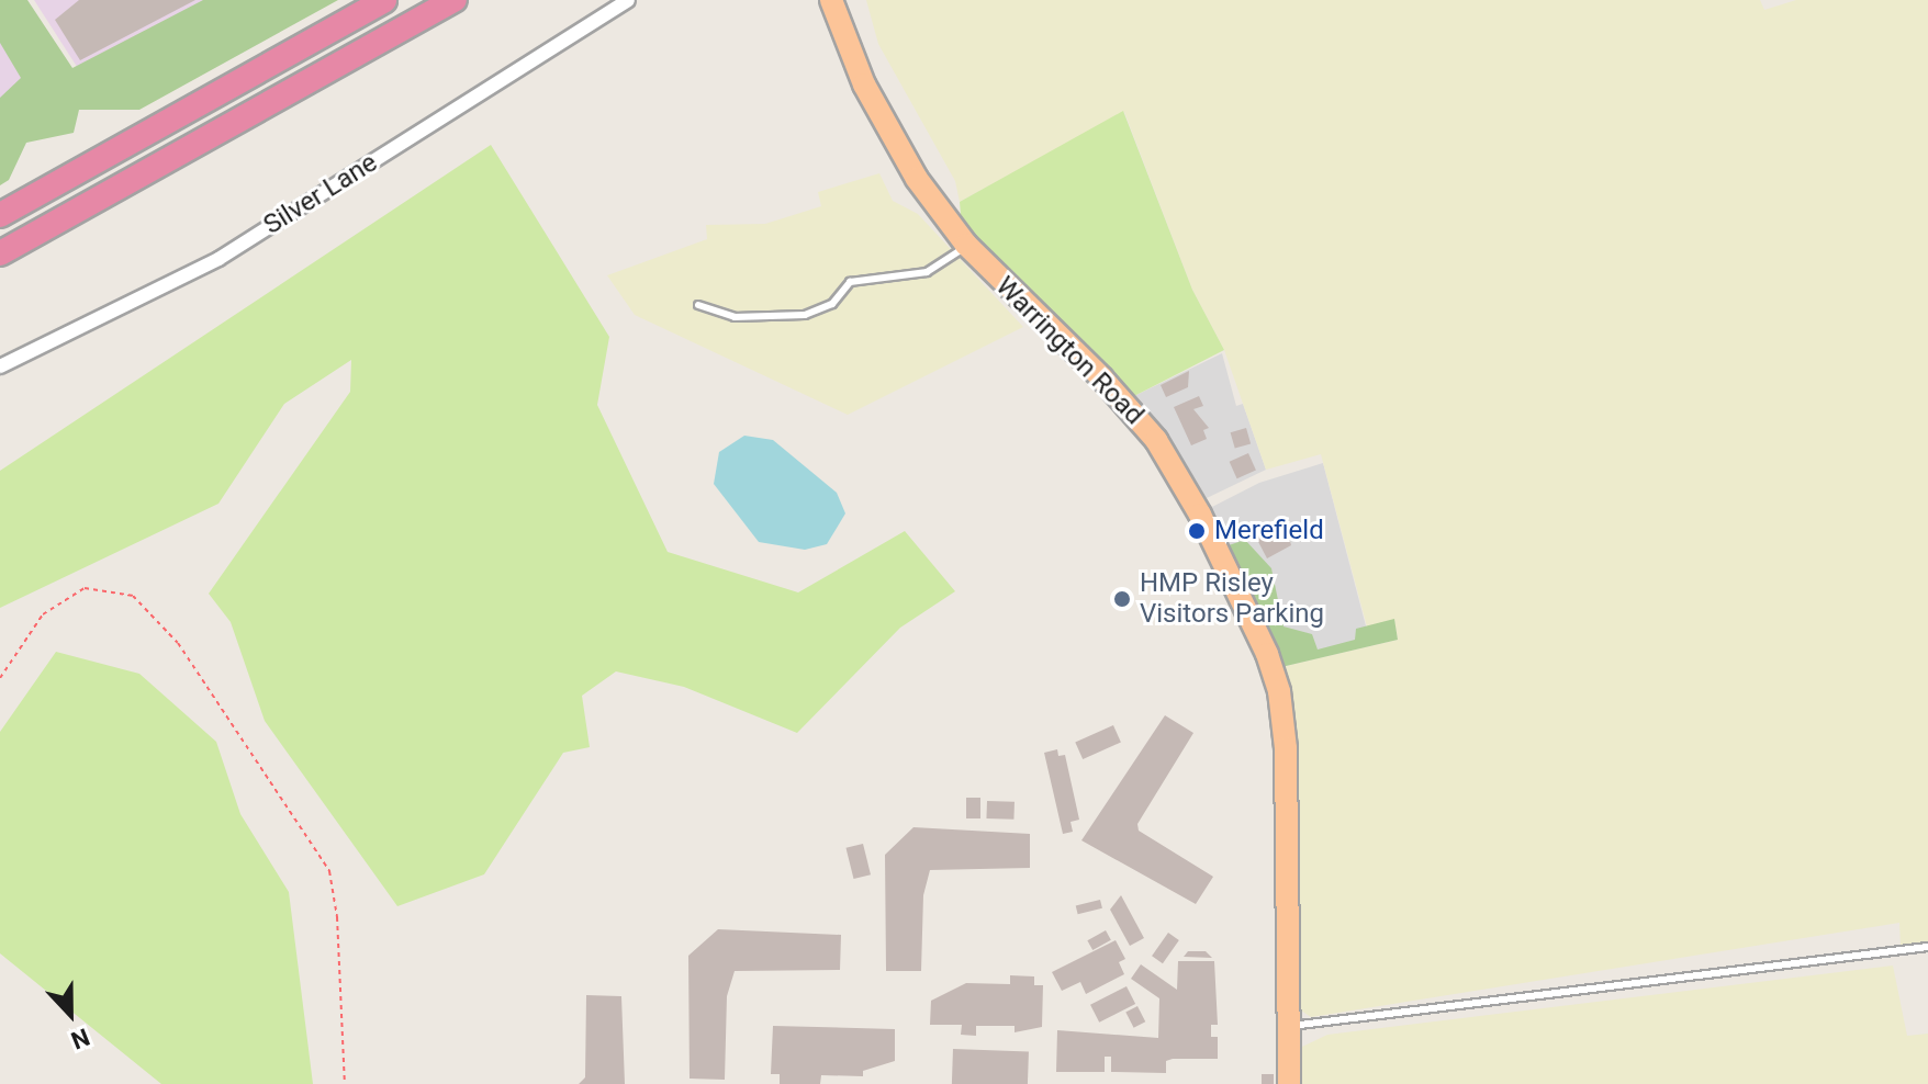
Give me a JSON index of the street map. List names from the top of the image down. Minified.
{"streets":{"main road":["Warrington Road"],"street":["Silver Lane"]},"places":["Merefield","HMP Risley Visitors Parking"],"north":"bottom"}
